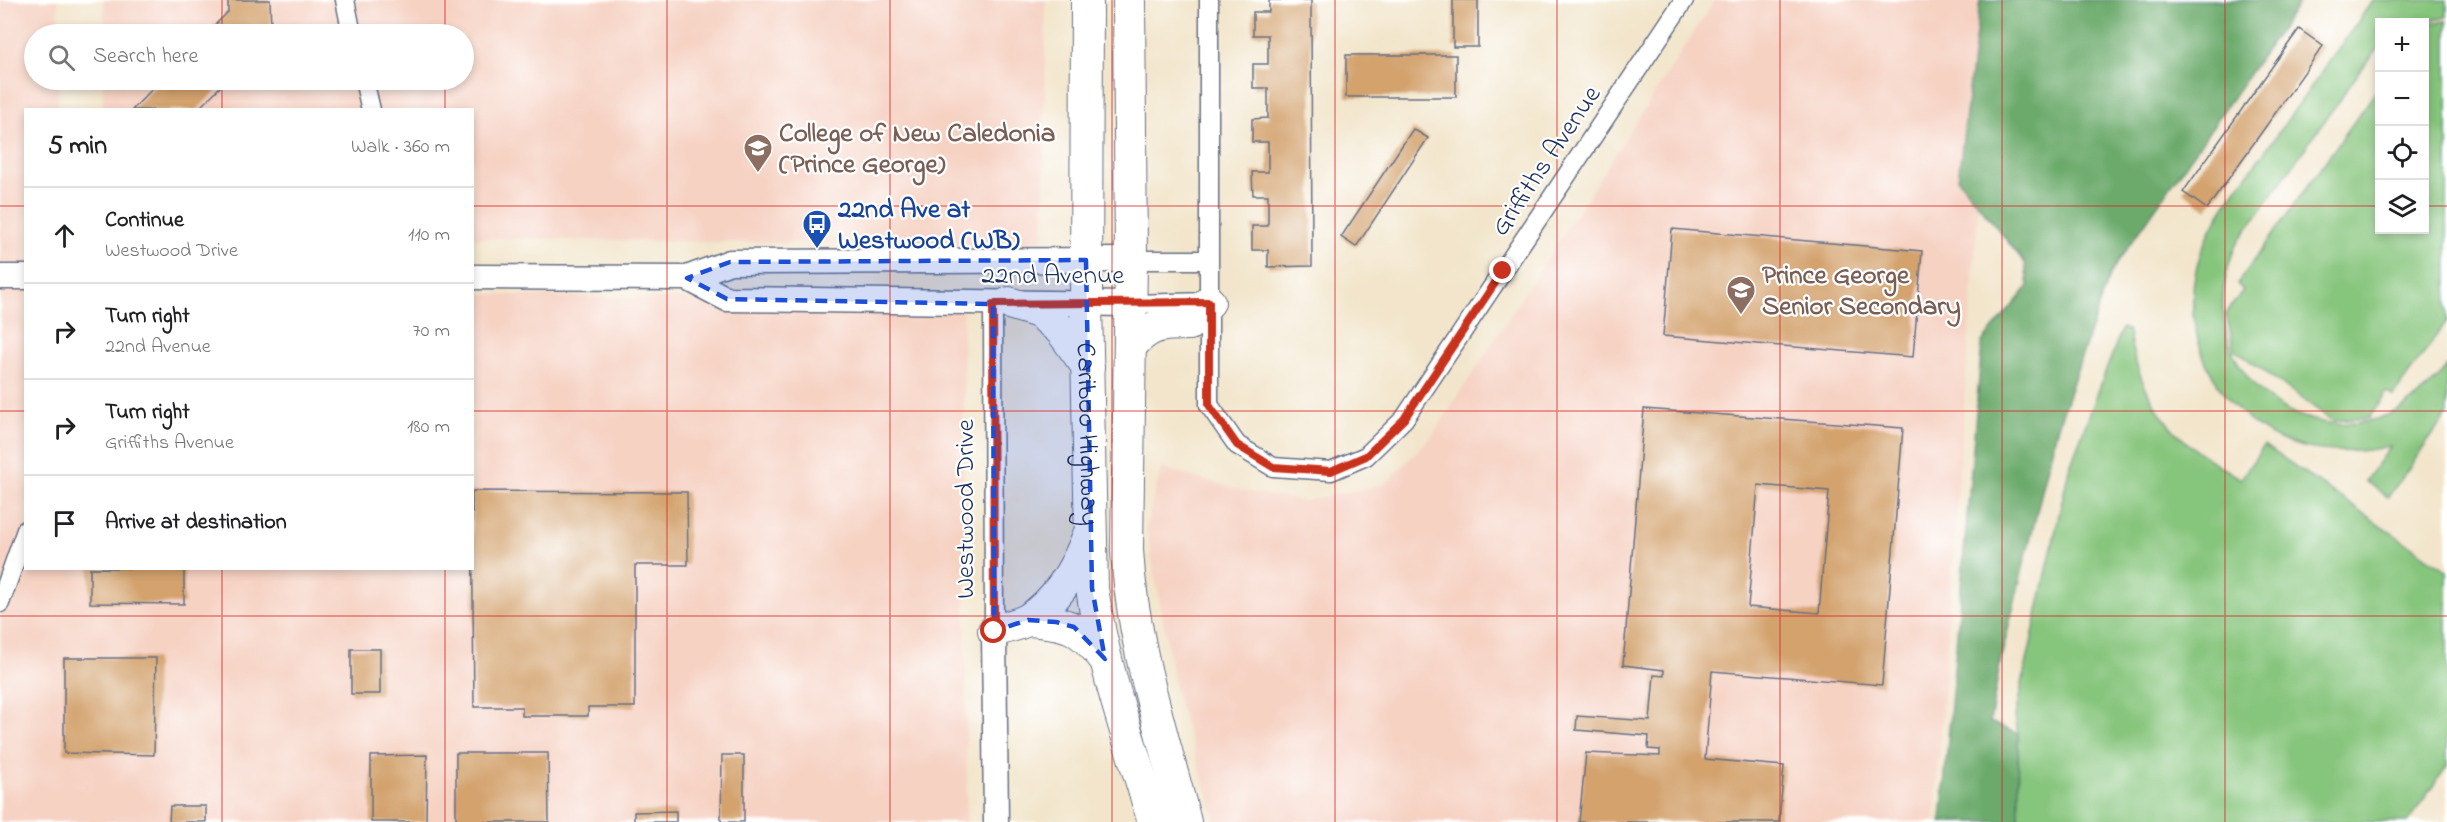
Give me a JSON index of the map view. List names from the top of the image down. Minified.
{"streets":{"highway":["Cariboo Highway"],"street":["Griffiths Avenue","22nd Avenue","Westwood Drive"]},"crossings":[["Griffiths Avenue","22nd Avenue"],["22nd Avenue","Cariboo Highway"],["22nd Avenue","Westwood Drive"]],"places":{"school or university":["College of New Caledonia (Prince George)","Prince George Senior Secondary"],"bus stop":["22nd Ave at Westwood (WB)"]},"page":{"map_buttons":["+","−"],"search":"Search here","heading":["5 min","Walk · 360 m"],"list":[["Continue","Westwood Drive","110 m"],["Turn right","22nd Avenue","70 m"],["Turn right","Griffiths Avenue","180 m"],"Arrive at destination"]}}
